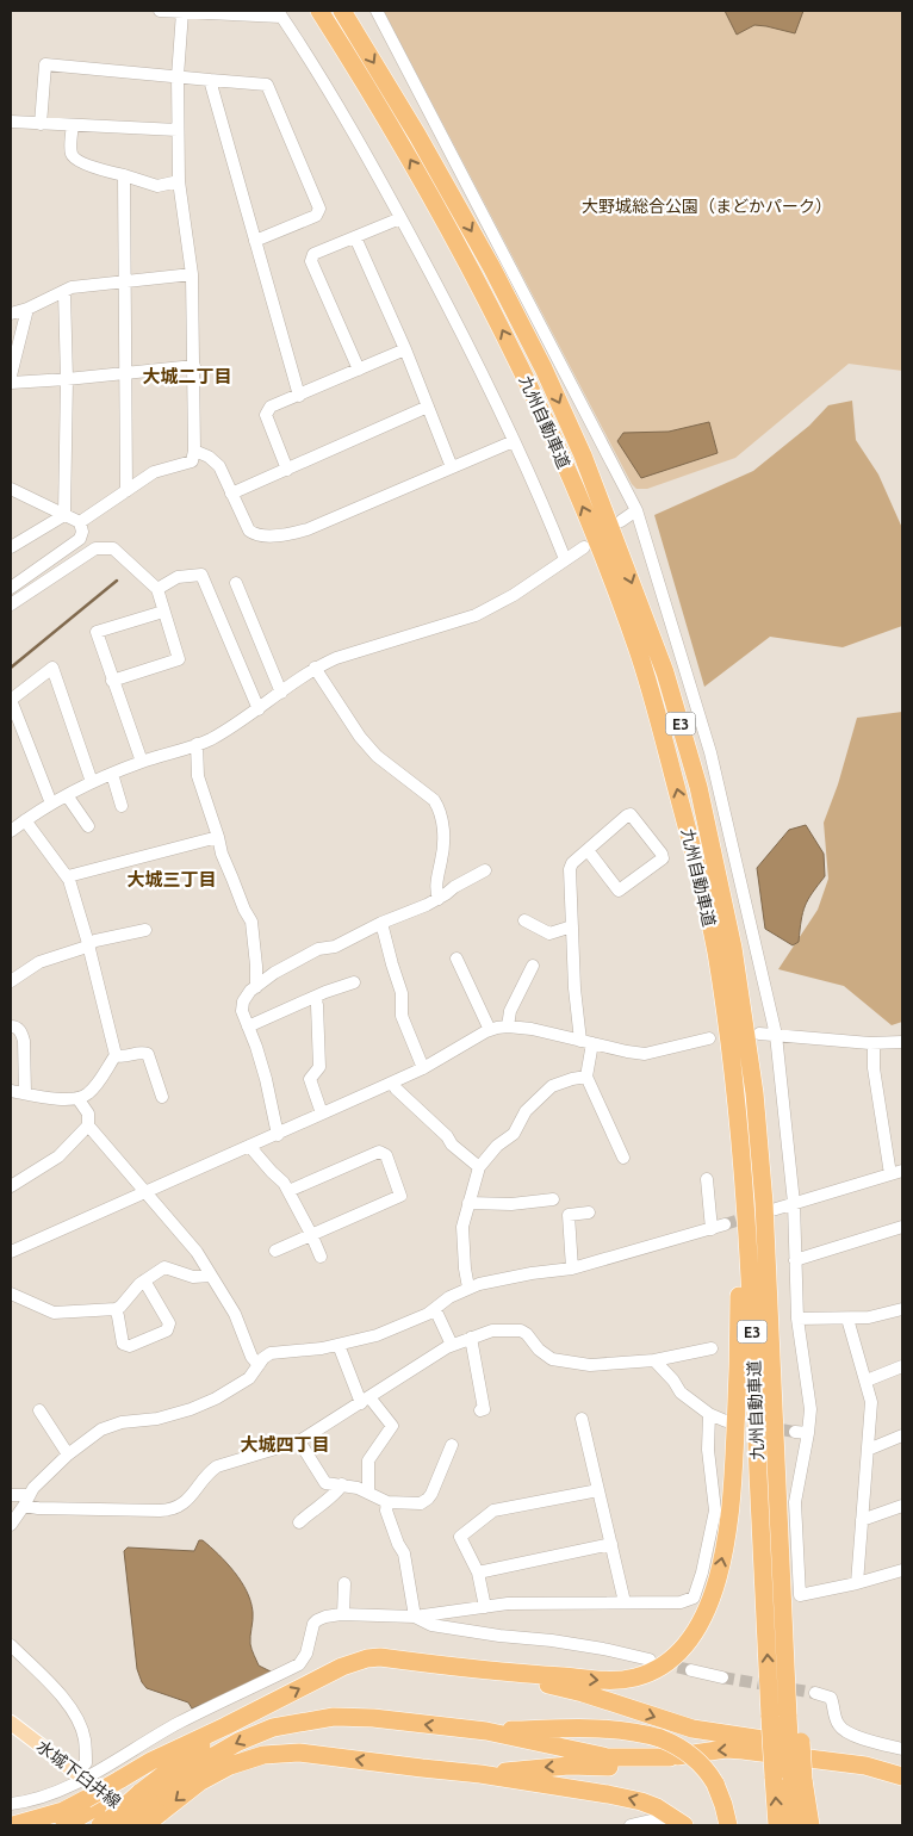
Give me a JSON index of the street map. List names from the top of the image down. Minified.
{"streets":{"highway":["九州自動車道","E3"],"main road":["水城下臼井線"]},"districts":["大城二丁目","大城三丁目","大城四丁目"],"parks":["大野城総合公園（まどかパーク）"]}
